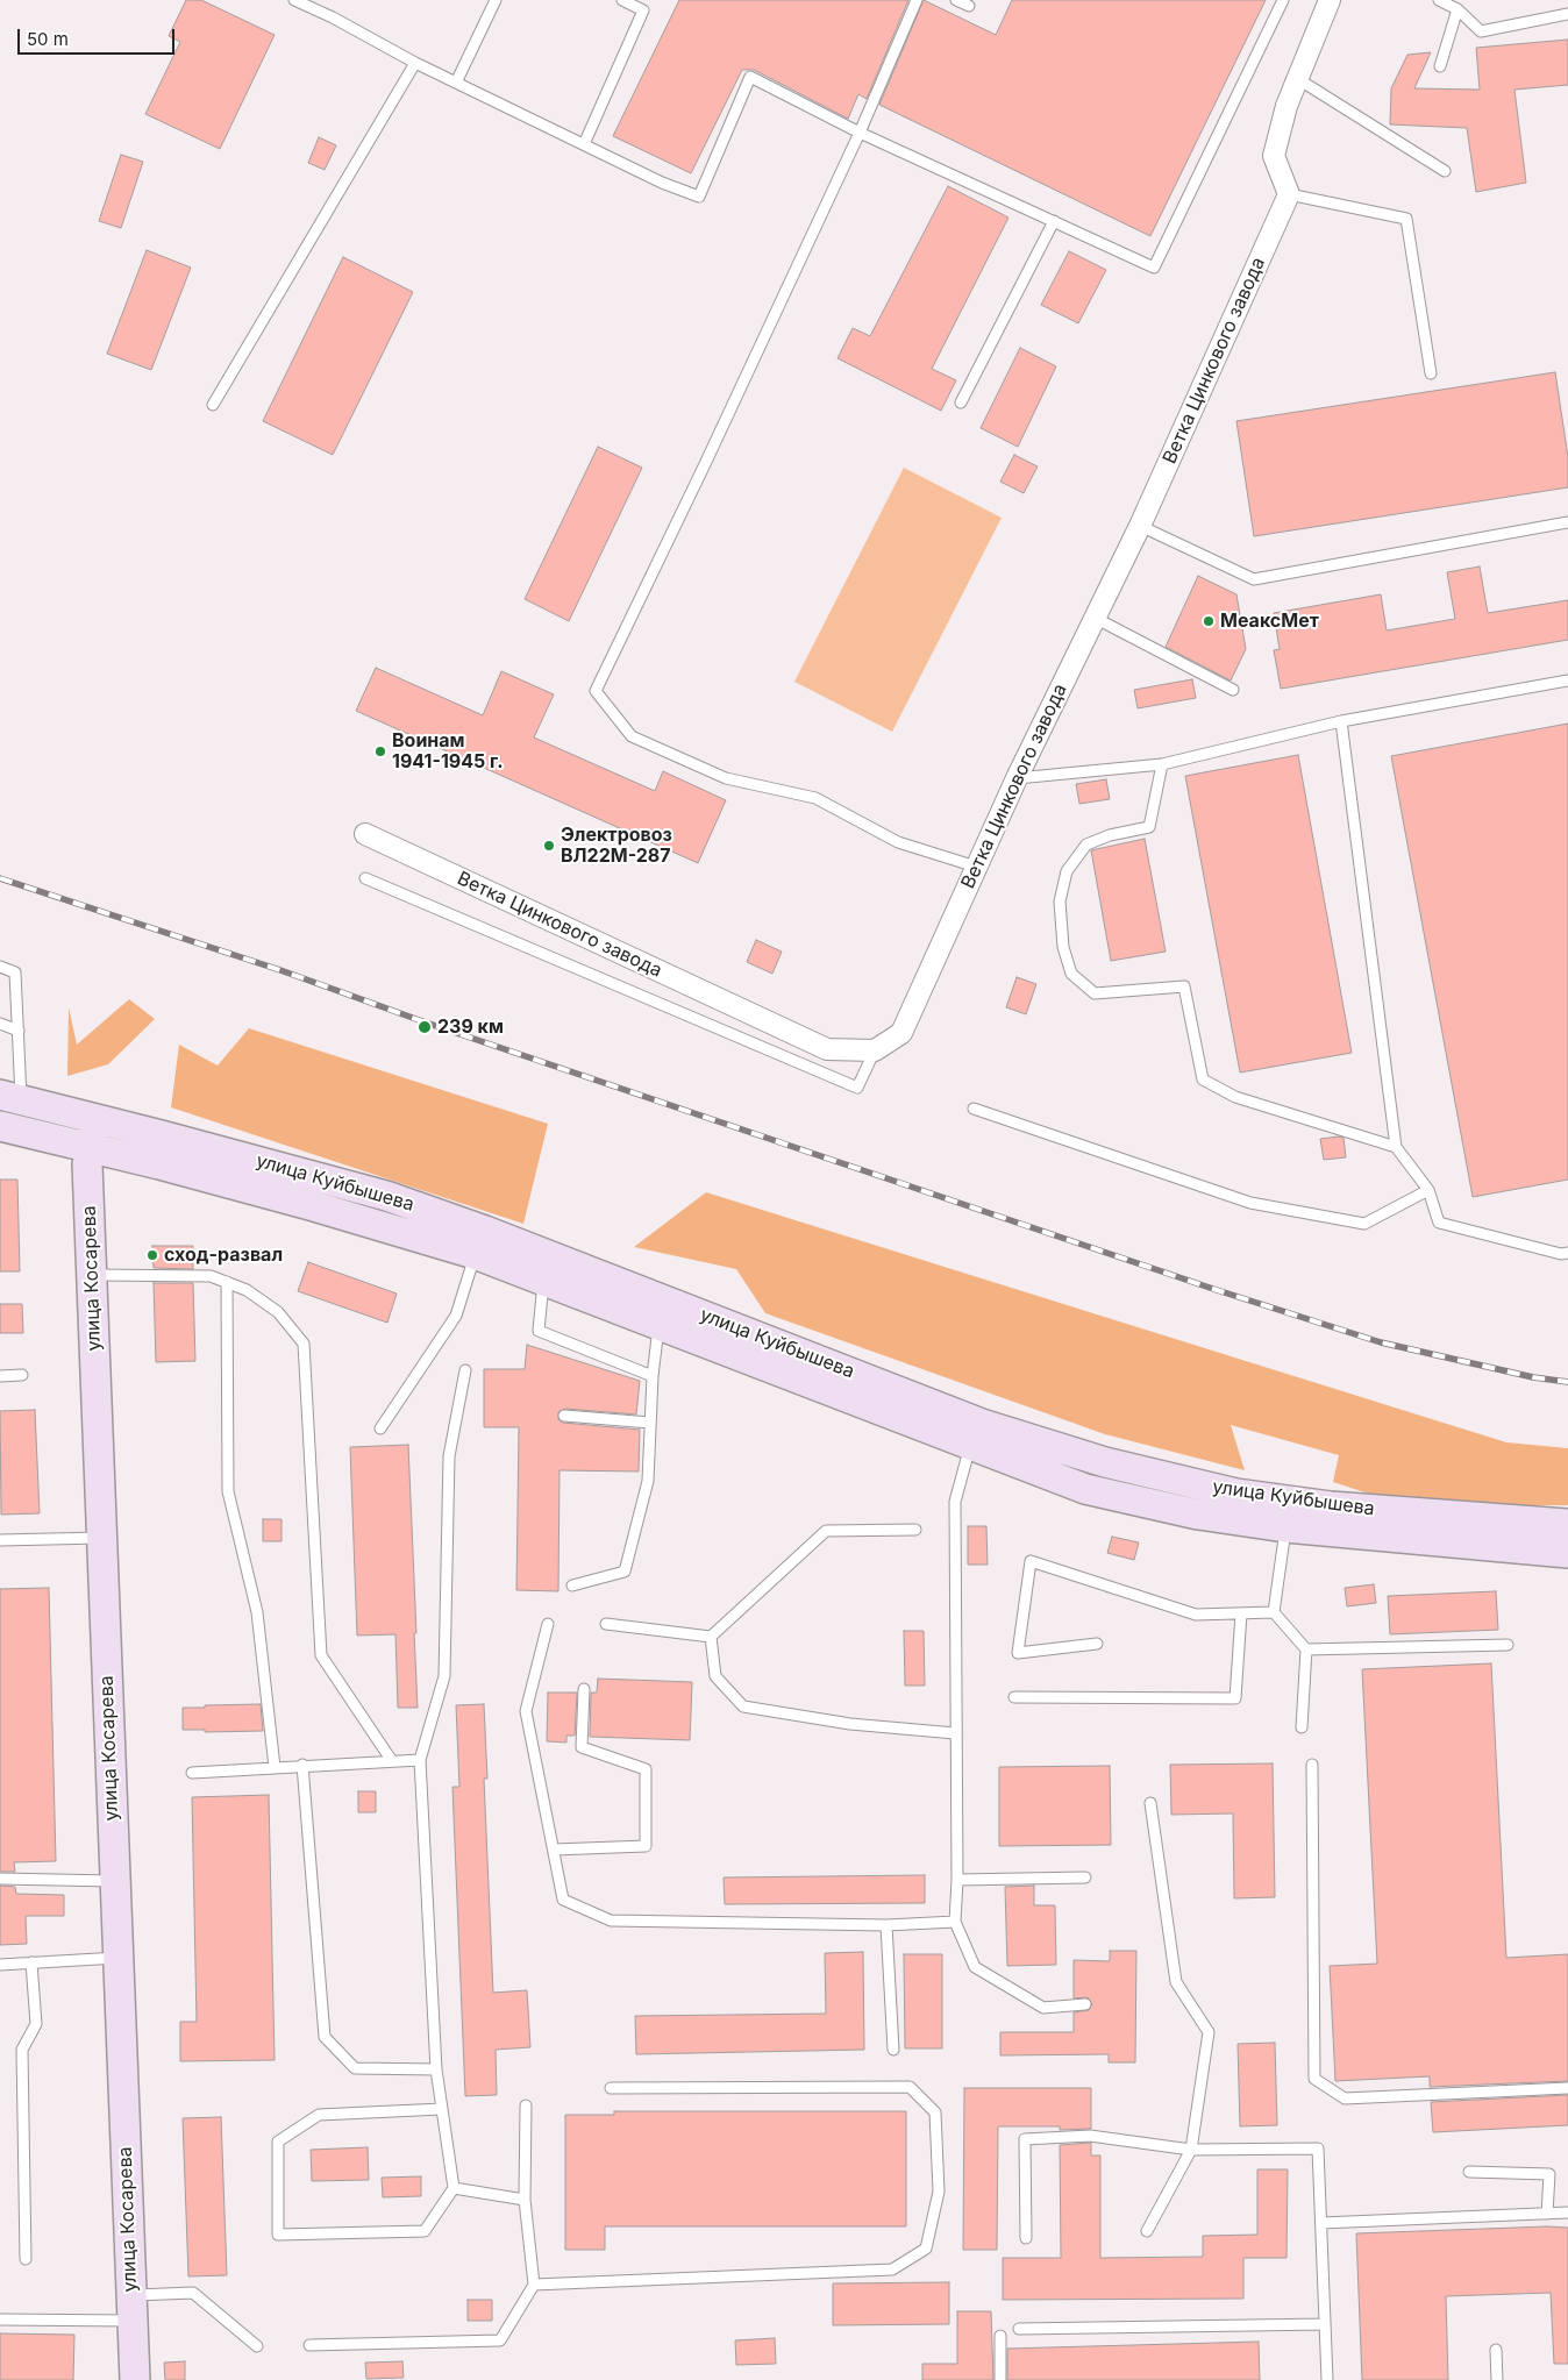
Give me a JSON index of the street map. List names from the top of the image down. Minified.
{"streets":{"main road":["улица Куйбышева","улица Косарева"],"street":["Ветка Цинкового завода"]},"crossings":[["улица Куйбышева","улица Косарева"]],"places":["МеаксМет","Воинам 1941-1945 г.","Электровоз ВЛ22М-287","239 км","сход-развал"],"scale_bar":"50 m"}
